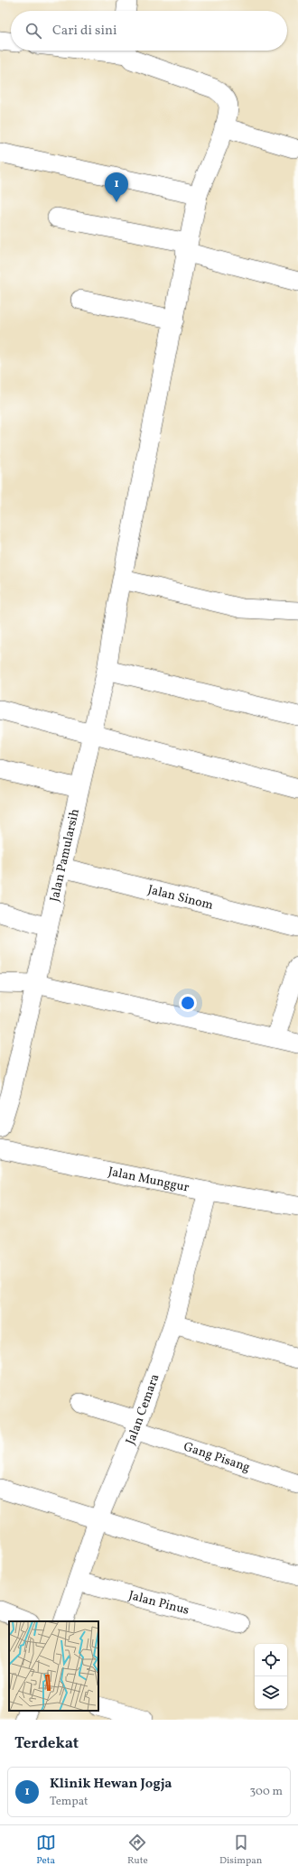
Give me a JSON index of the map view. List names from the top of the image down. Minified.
{"streets":{"street":["Jalan Pamularsih","Jalan Sinom","Jalan Munggur","Jalan Cemara","Gang Pisang","Jalan Pinus"]},"crossings":[["Jalan Pamularsih","Jalan Sinom"],["Jalan Munggur","Jalan Cemara"],["Jalan Cemara","Gang Pisang"],["Jalan Cemara","Jalan Pinus"]],"page":{"search":"Cari di sini","pins":"1","heading":"Terdekat","list":[{"mark":"1","name":"Klinik Hewan Jogja","note":"Tempat","value":"300 m"}],"nav":["Peta","Rute","Disimpan"]}}
